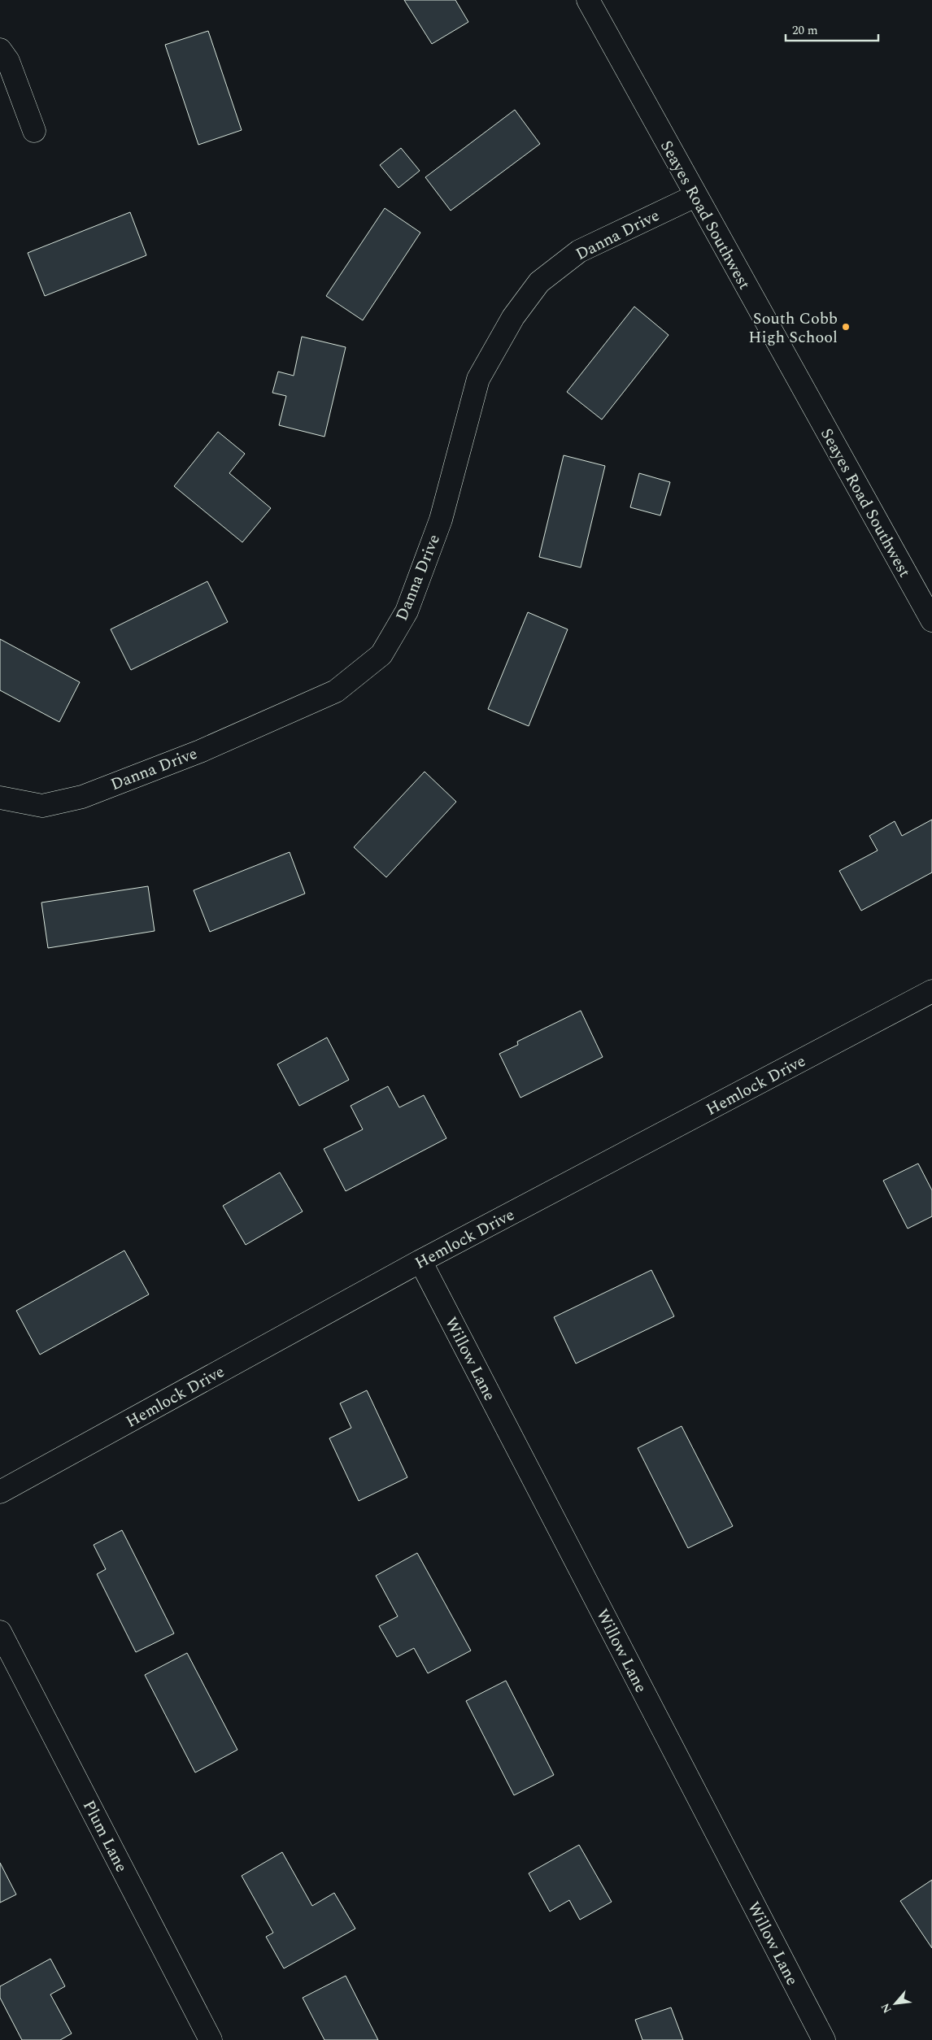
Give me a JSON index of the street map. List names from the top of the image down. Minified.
{"streets":{"street":["Seayes Road Southwest","Danna Drive","Hemlock Drive","Willow Lane","Plum Lane"]},"crossings":[["Seayes Road Southwest","Danna Drive"],["Hemlock Drive","Willow Lane"]],"places":["South Cobb High School"],"scale_bar":"20 m","north":"bottom left"}
